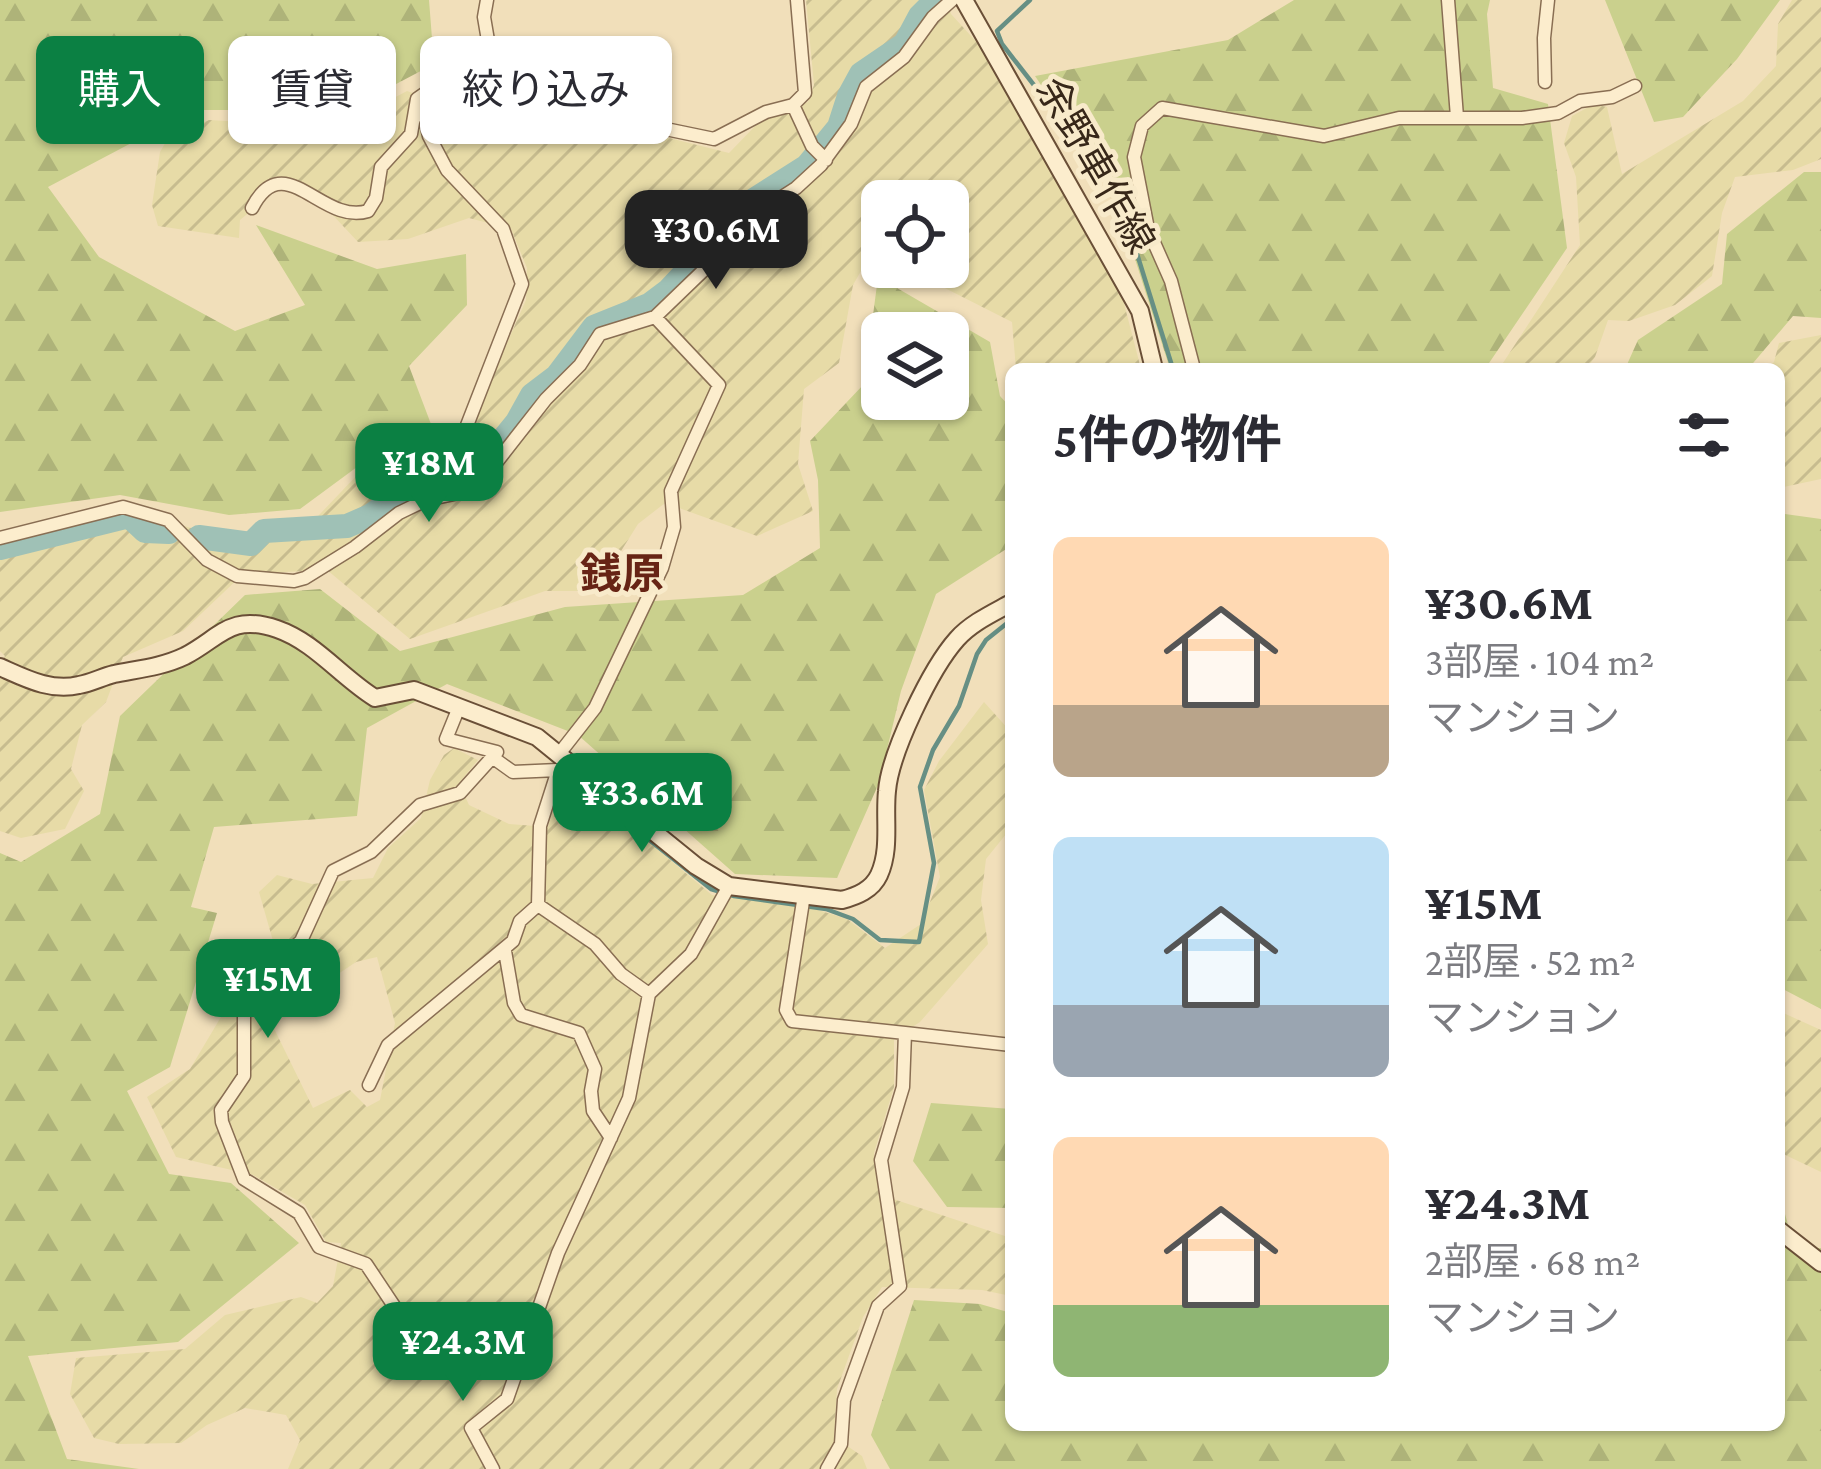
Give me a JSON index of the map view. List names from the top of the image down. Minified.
{"streets":{"street":["余野車作線"]},"districts":["銭原"],"page":{"chip":["購入","賃貸","絞り込み"],"price":["¥30.6M","¥18M","¥33.6M","¥15M","¥24.3M"],"heading":"5件の物件","list":[{"name":"¥30.6M","note":"3部屋 · 104 m² · マンション"},{"name":"¥15M","note":"2部屋 · 52 m² · マンション"},{"name":"¥24.3M","note":"2部屋 · 68 m² · マンション"}]}}
